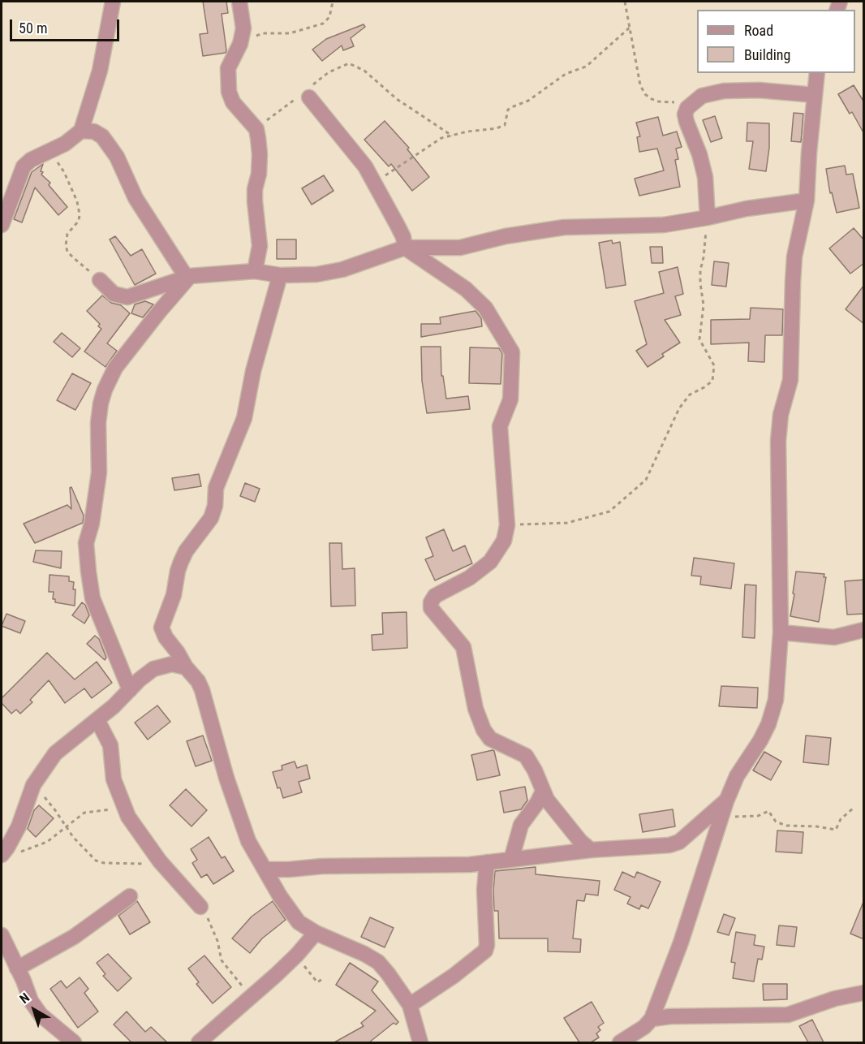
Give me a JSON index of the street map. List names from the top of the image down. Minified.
{"legend":["Road","Building"],"scale_bar":"50 m","north":"top left"}
